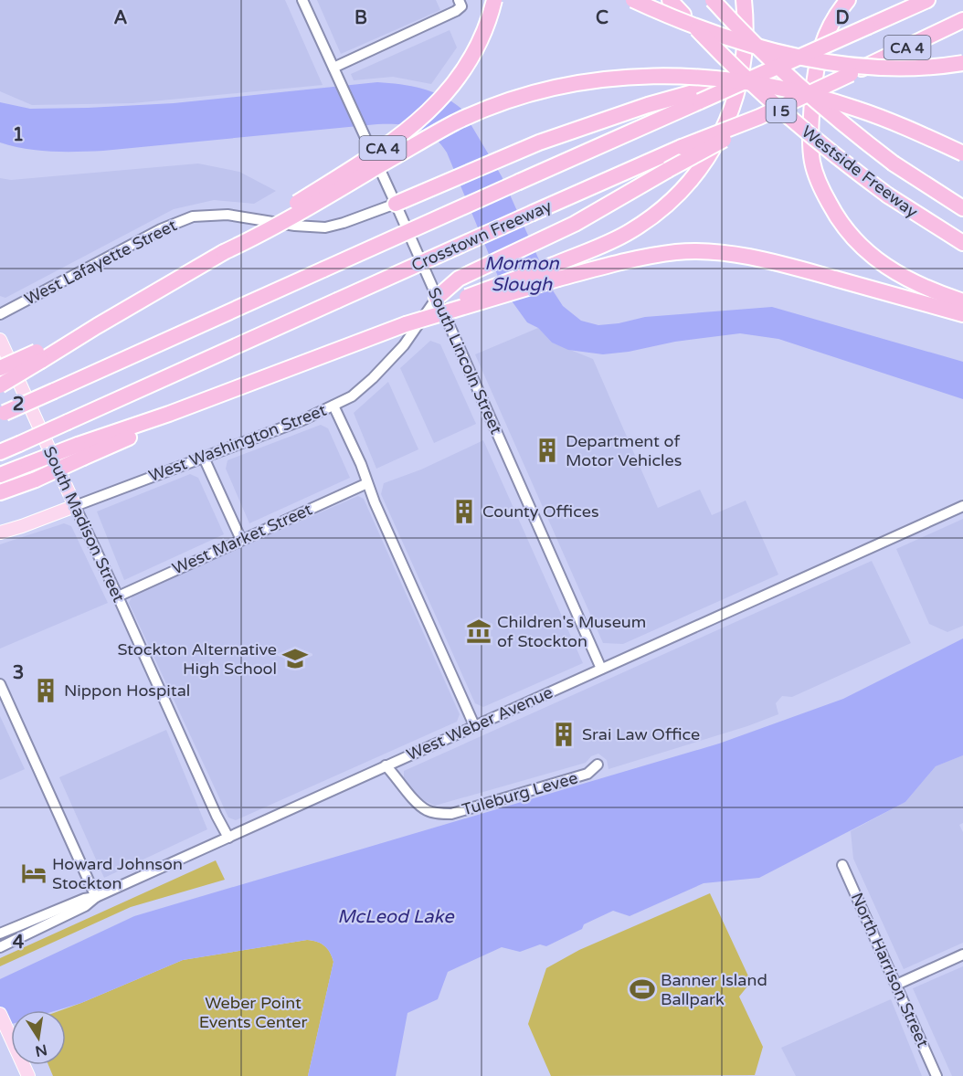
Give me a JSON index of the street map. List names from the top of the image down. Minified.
{"streets":{"highway":["CA 4","I 5","Westside Freeway","Crosstown Freeway"],"main road":["West Washington Street","South Madison Street"],"street":["West Lafayette Street","South Lincoln Street","West Market Street","West Weber Avenue","Tuleburg Levee","North Harrison Street"]},"crossings":[["CA 4","Crosstown Freeway"],["West Lafayette Street","South Lincoln Street"],["South Lincoln Street","West Washington Street"],["South Lincoln Street","West Weber Avenue"],["West Washington Street","South Madison Street"],["South Madison Street","West Market Street"],["South Madison Street","West Weber Avenue"],["West Weber Avenue","Tuleburg Levee"]],"water":["Mormon Slough","McLeod Lake"],"parks":["Weber Point Events Center"],"places":{"building":["Department of Motor Vehicles","County Offices","Nippon Hospital","Srai Law Office"],"museum":["Children's Museum of Stockton"],"school or university":["Stockton Alternative High School"],"hotel":["Howard Johnson Stockton"],"sports":["Banner Island Ballpark"]},"north":"bottom","grid":{"columns":["A","B","C","D"],"rows":["1","2","3","4"]}}
